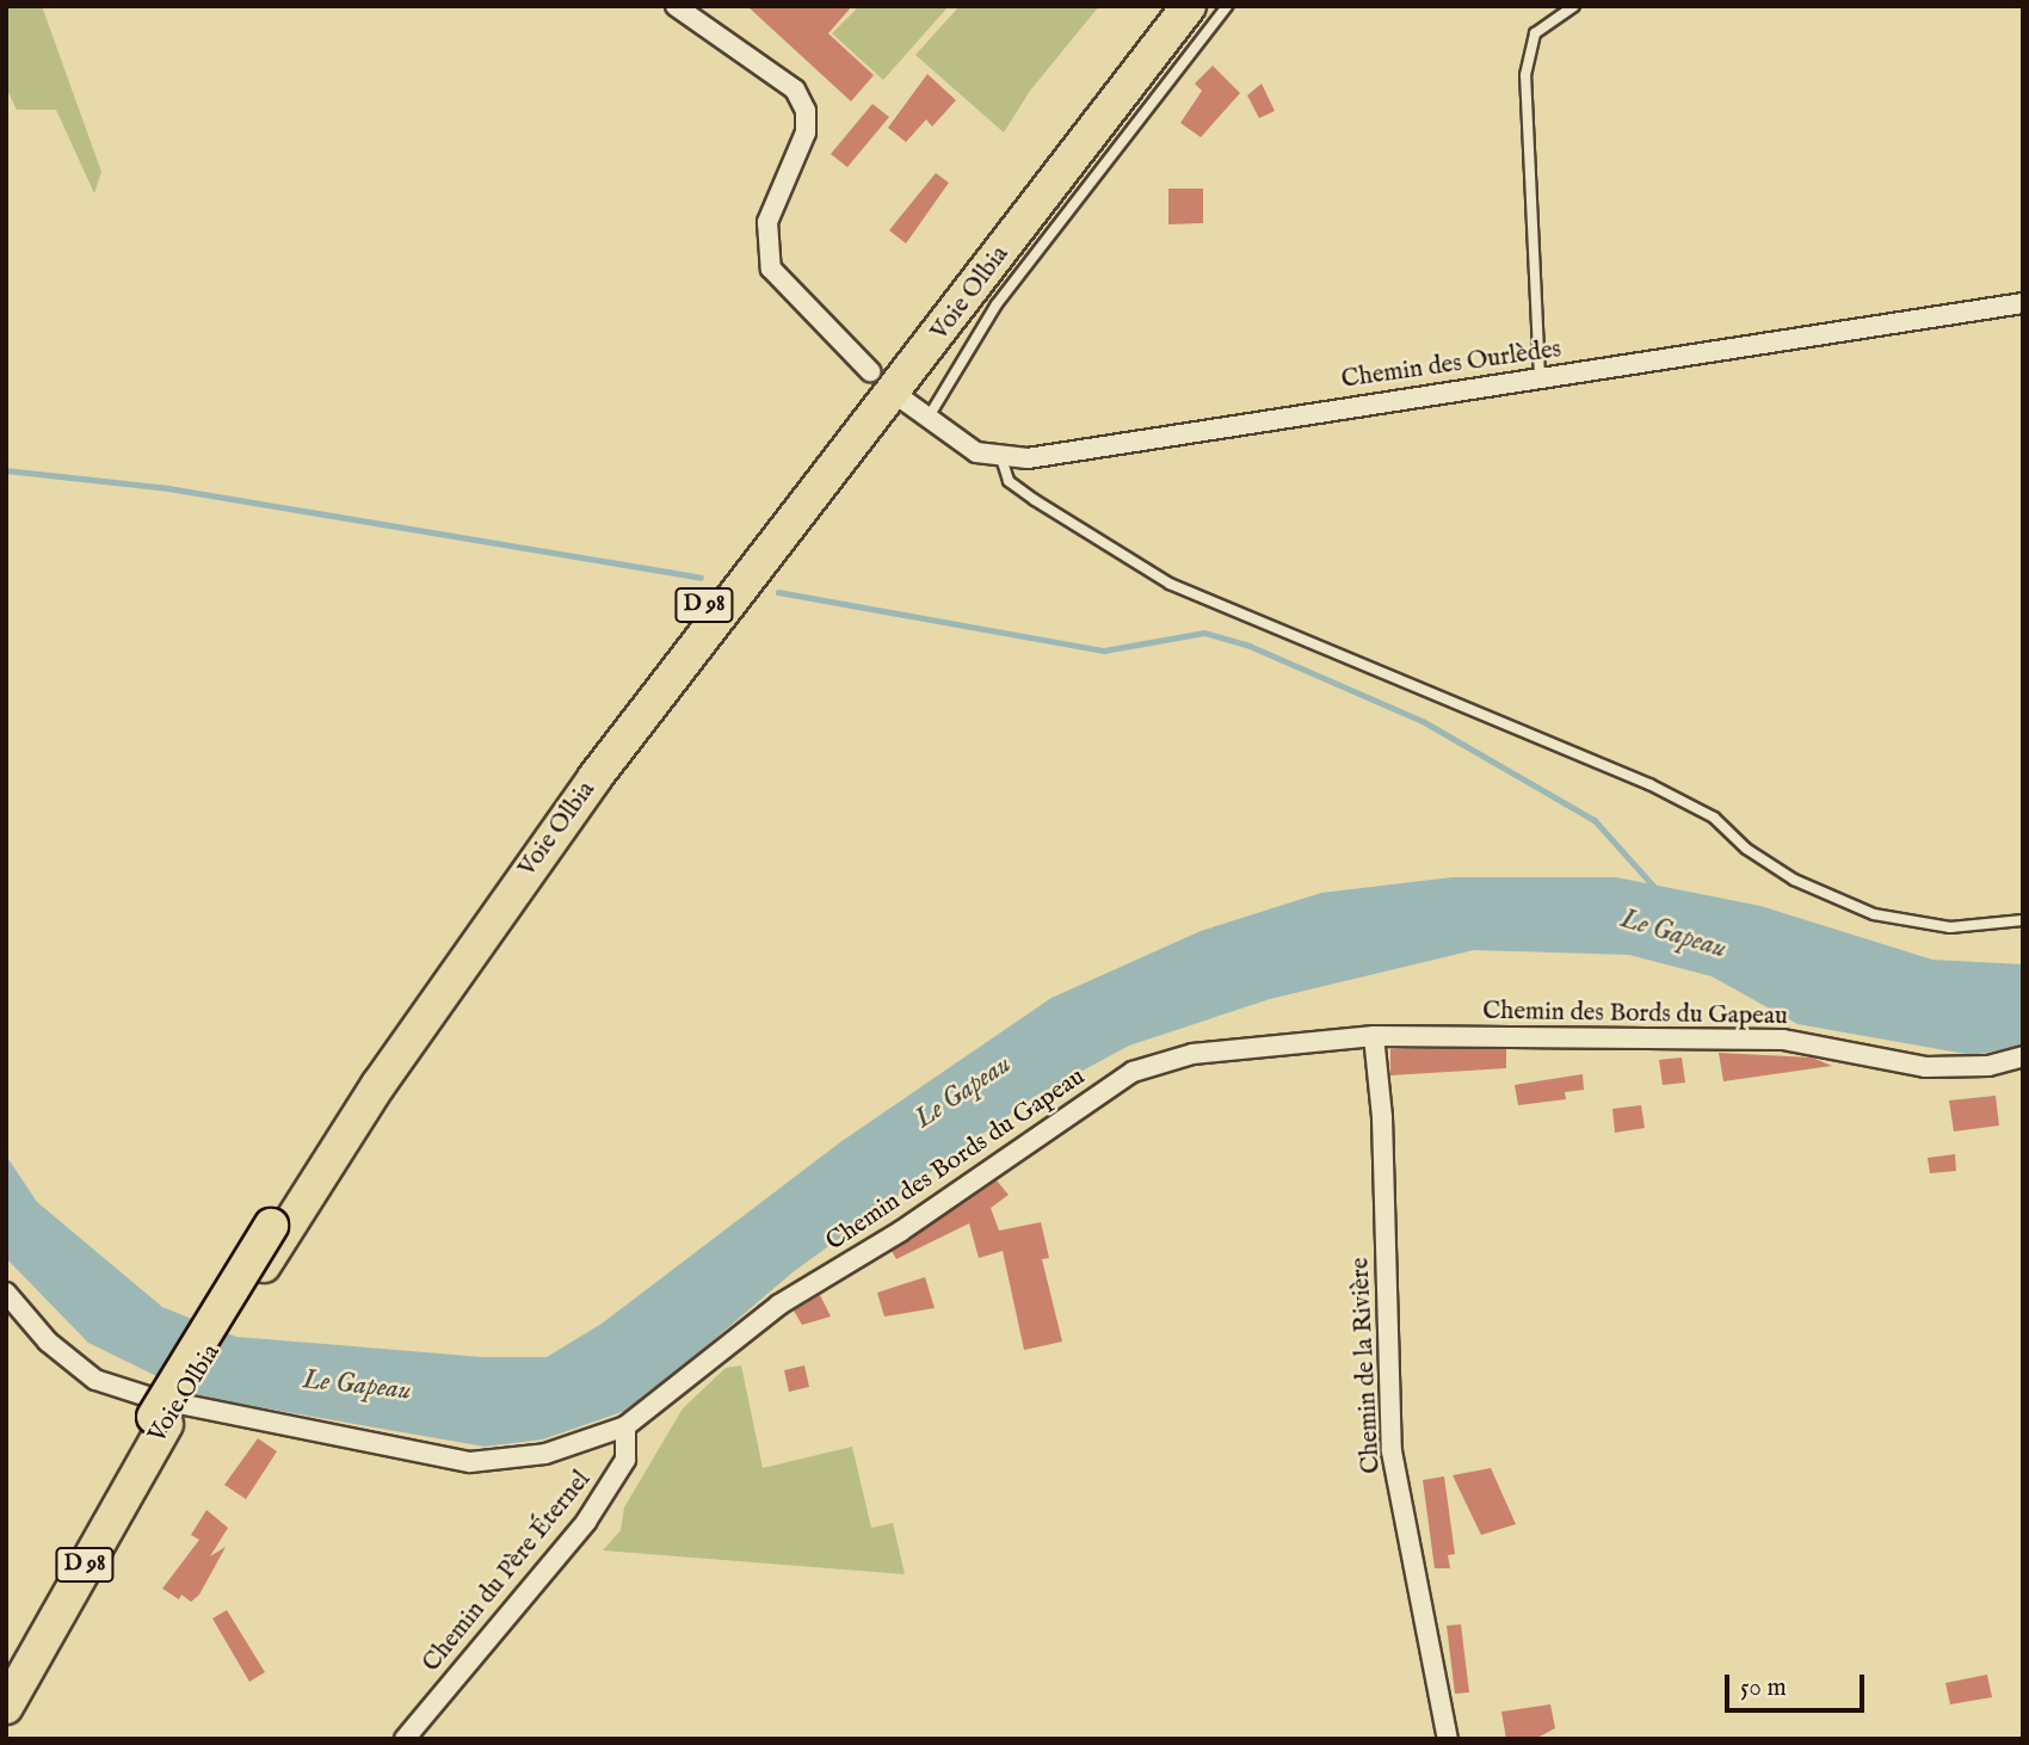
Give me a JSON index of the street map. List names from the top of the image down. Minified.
{"streets":{"highway":["Voie Olbia","D 98"],"street":["Chemin des Ourlèdes","Chemin des Bords du Gapeau","Chemin de la Rivière","Chemin du Père Éternel"]},"crossings":[["Chemin des Bords du Gapeau","Chemin de la Rivière"],["Chemin des Bords du Gapeau","Chemin du Père Éternel"]],"water":["Le Gapeau"],"scale_bar":"50 m"}
